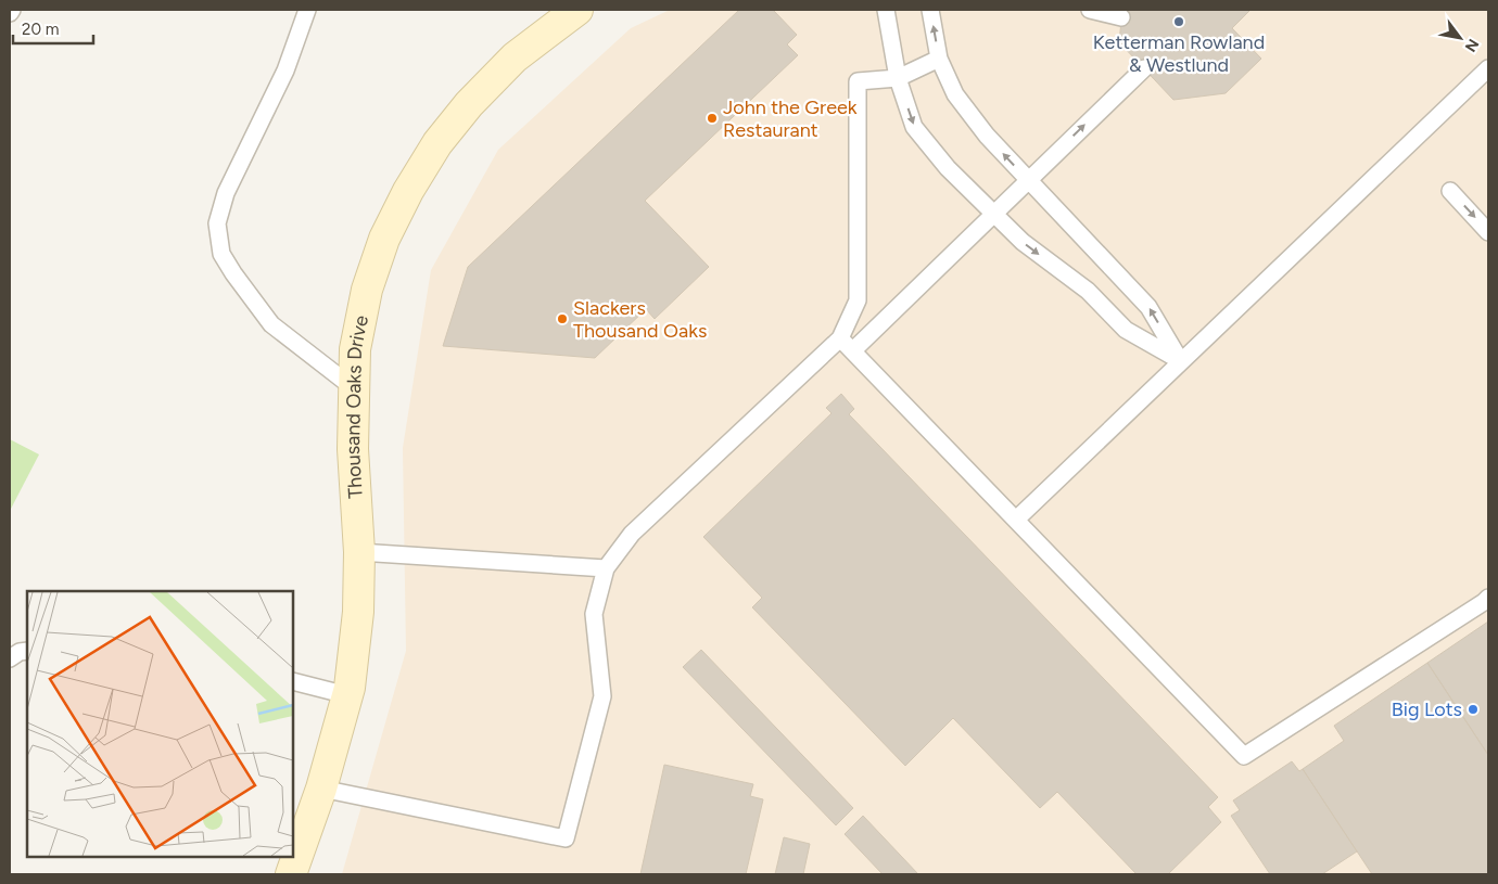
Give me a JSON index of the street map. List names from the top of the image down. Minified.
{"streets":{"main road":["Thousand Oaks Drive"]},"places":["Ketterman Rowland & Westlund","John the Greek Restaurant","Slackers Thousand Oaks","Big Lots"],"scale_bar":"20 m","north":"bottom right"}
